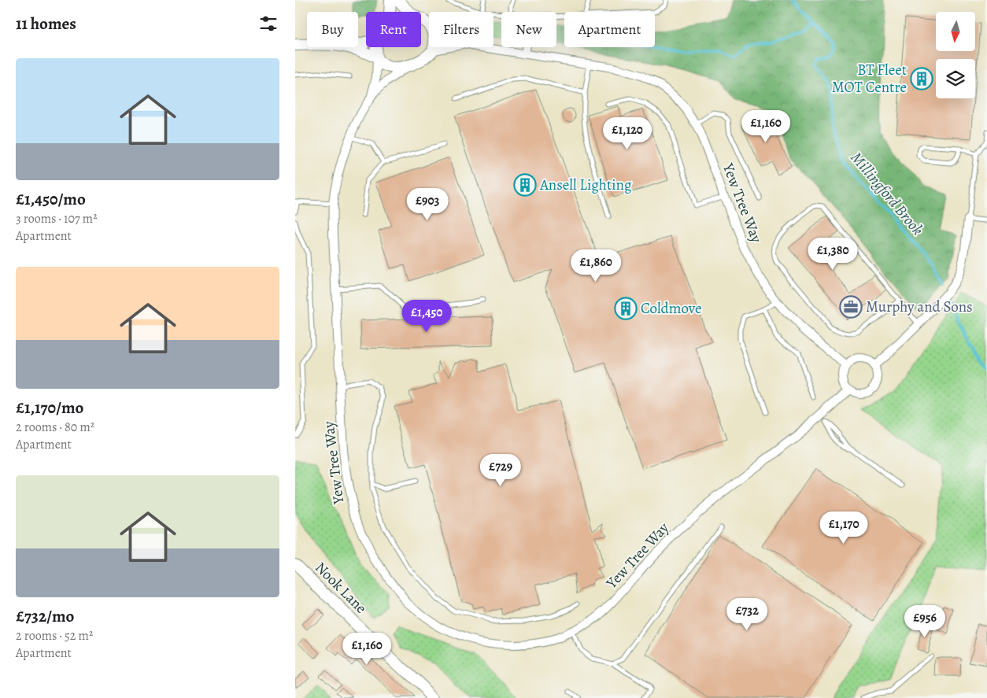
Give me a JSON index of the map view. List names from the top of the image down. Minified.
{"streets":{"street":["Yew Tree Way","Nook Lane"]},"water":["Millingford Brook"],"places":{"building":["BT Fleet MOT Centre","Ansell Lighting","Coldmove"],"office":["Murphy and Sons"]},"north":"bottom","page":{"heading":"11 homes","chip":["Buy","Rent","Filters","New","Apartment"],"list":[{"name":"£1,450/mo","note":"3 rooms · 107 m² · Apartment"},{"name":"£1,170/mo","note":"2 rooms · 80 m² · Apartment"},{"name":"£732/mo","note":"2 rooms · 52 m² · Apartment"}],"price":["£1,160","£1,120","£903","£1,380","£1,860","£1,450","£729","£1,170","£732","£956","£1,160"]}}
